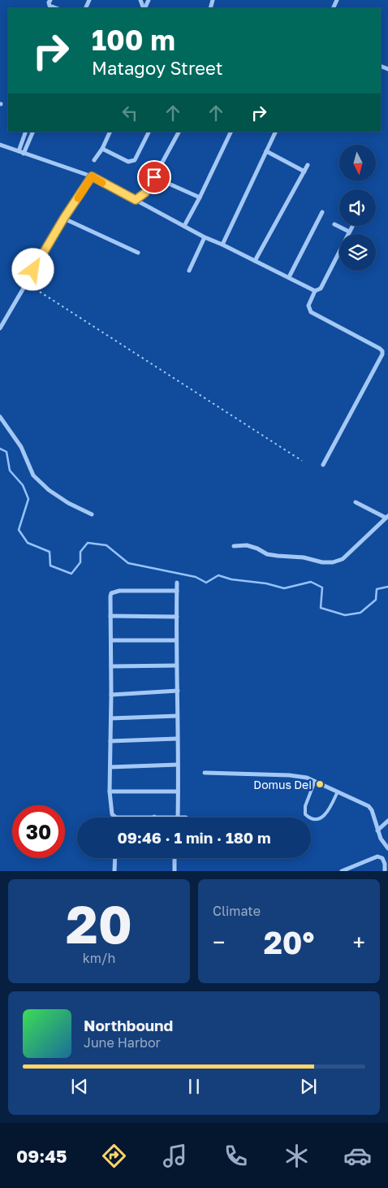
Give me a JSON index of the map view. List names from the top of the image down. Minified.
{"places":["Domus Dei"],"north":"bottom","page":{"turn":["100 m","Matagoy Street"],"limit":"30","trip":"09:46 · 1 min · 180 m","tile":[["20","km/h"],"Climate"],"heat":["−","20°","+"],"song":["Northbound","June Harbor"],"tabs":"09:45"}}
